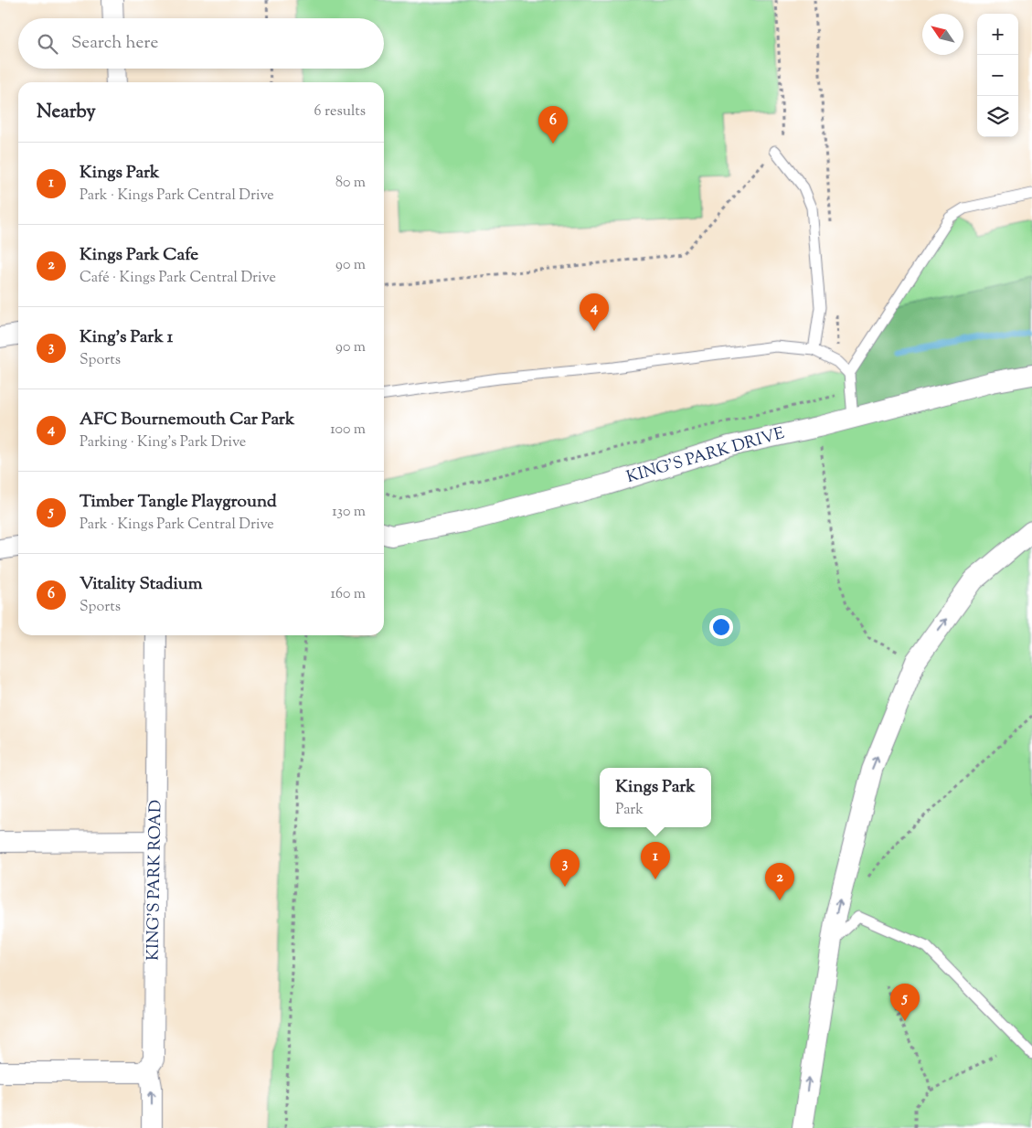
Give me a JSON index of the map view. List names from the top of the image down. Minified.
{"streets":{"street":["KING'S PARK DRIVE","KING'S PARK ROAD"]},"north":"top left","page":{"map_buttons":["+","−"],"search":"Search here","heading":["Nearby","6 results"],"pins":["6","4","1","3","2","5"],"list":[{"mark":"1","name":"Kings Park","note":"Park · Kings Park Central Drive","value":"80 m"},{"mark":"2","name":"Kings Park Cafe","note":"Café · Kings Park Central Drive","value":"90 m"},{"mark":"3","name":"King's Park 1","note":"Sports","value":"90 m"},{"mark":"4","name":"AFC Bournemouth Car Park","note":"Parking · King's Park Drive","value":"100 m"},{"mark":"5","name":"Timber Tangle Playground","note":"Park · Kings Park Central Drive","value":"130 m"},{"mark":"6","name":"Vitality Stadium","note":"Sports","value":"160 m"}],"popup":["Kings Park","Park"]}}
